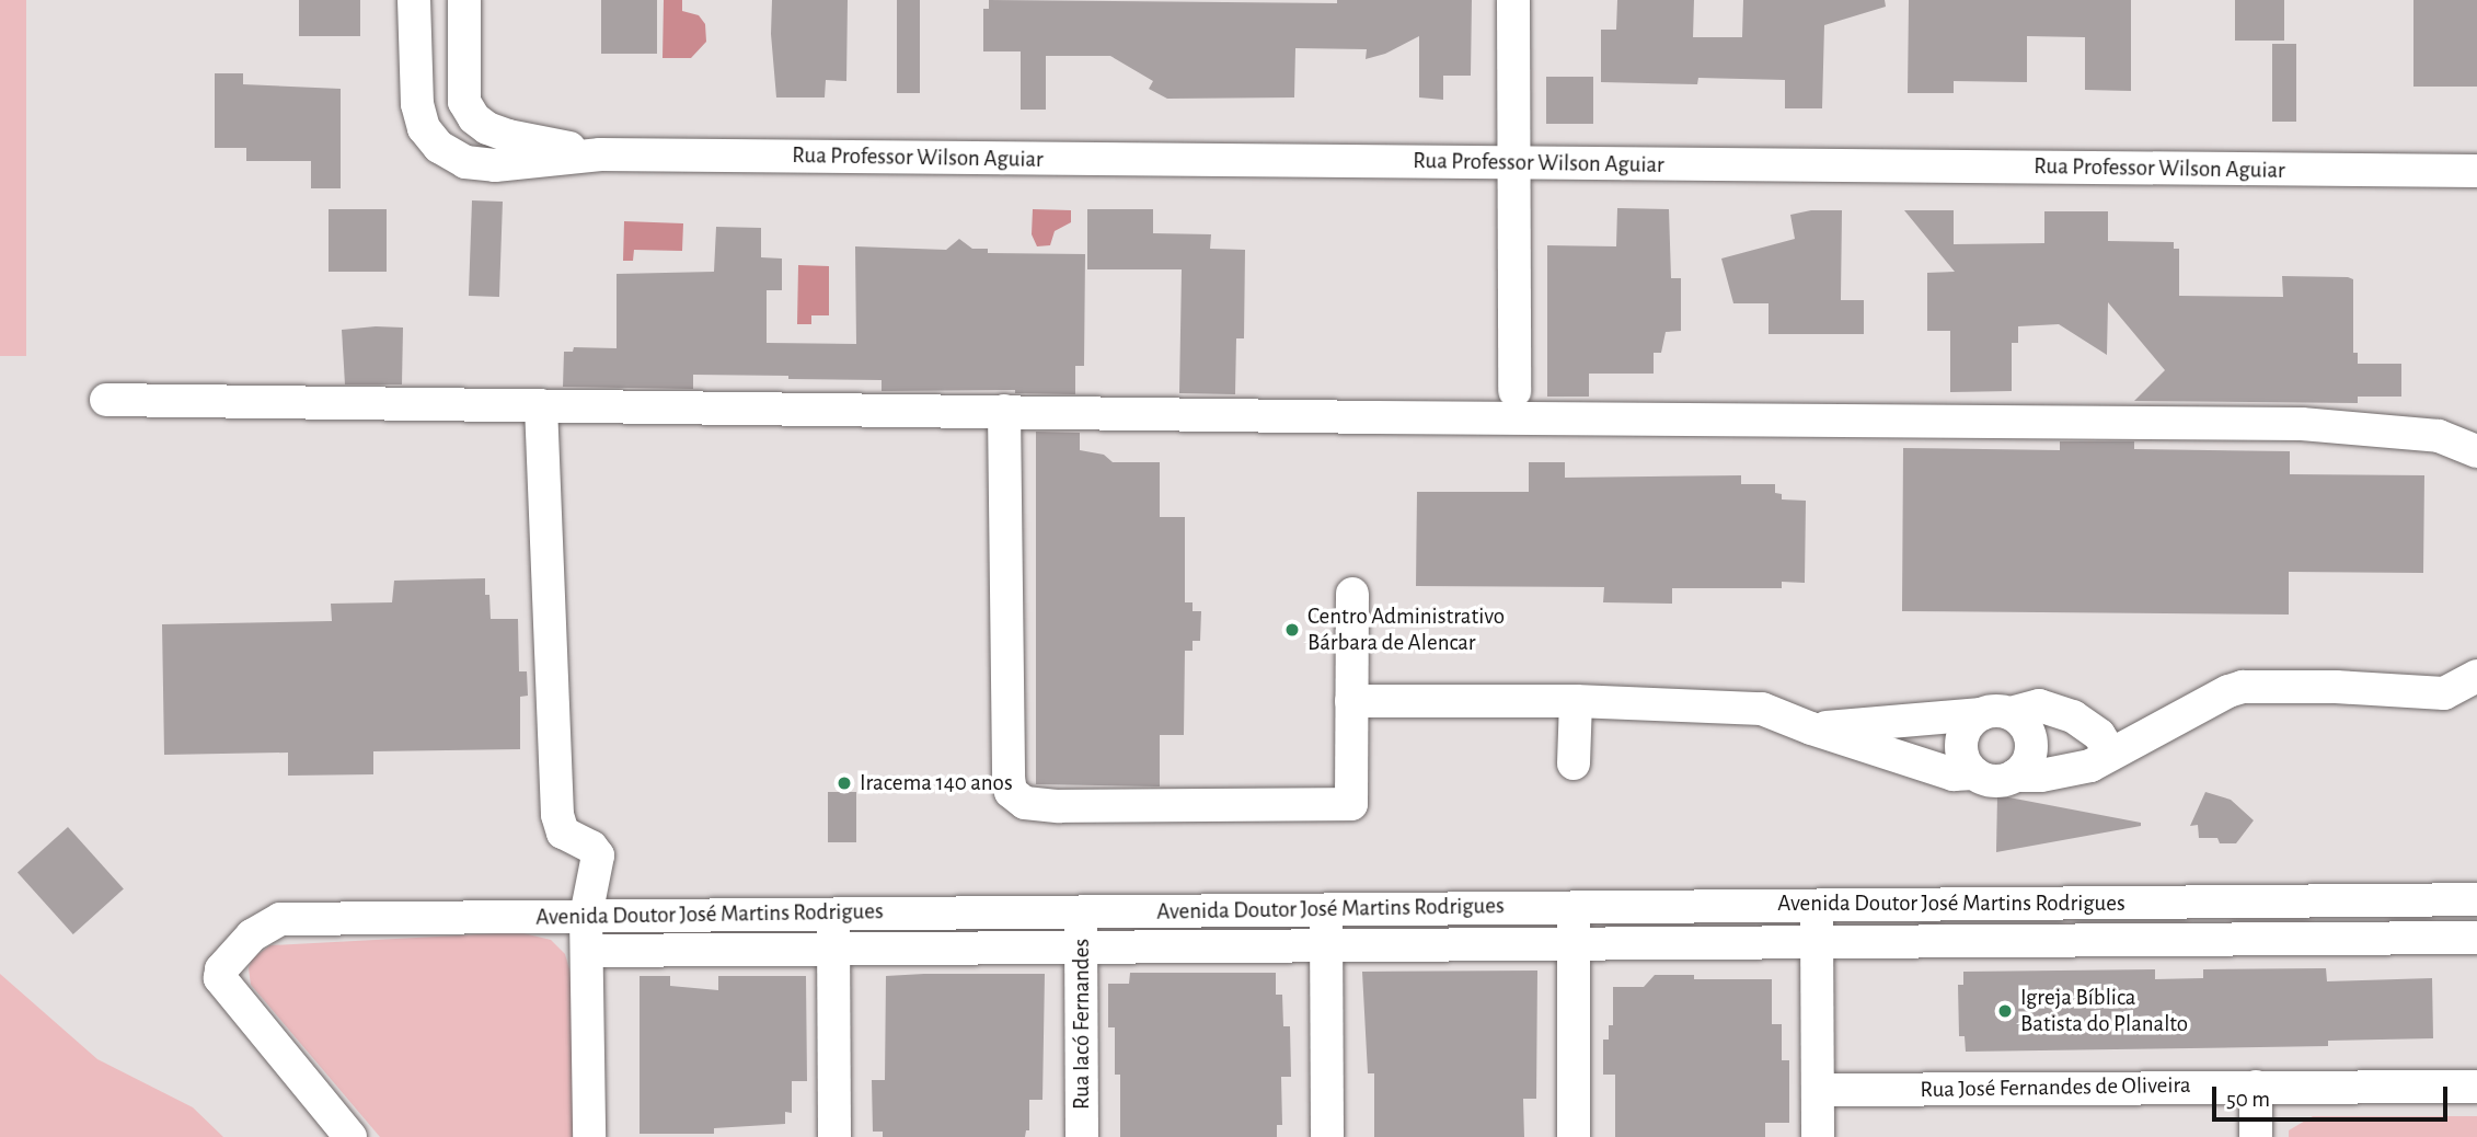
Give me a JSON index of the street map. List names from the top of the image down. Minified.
{"streets":{"street":["Rua Professor Wilson Aguiar","Avenida Doutor José Martins Rodrigues","Rua Iacó Fernandes","Rua José Fernandes de Oliveira"]},"crossings":[["Avenida Doutor José Martins Rodrigues","Rua Iacó Fernandes"]],"places":["Centro Administrativo Bárbara de Alencar","Iracema 140 anos","Igreja Bíblica Batista do Planalto"],"scale_bar":"50 m"}
